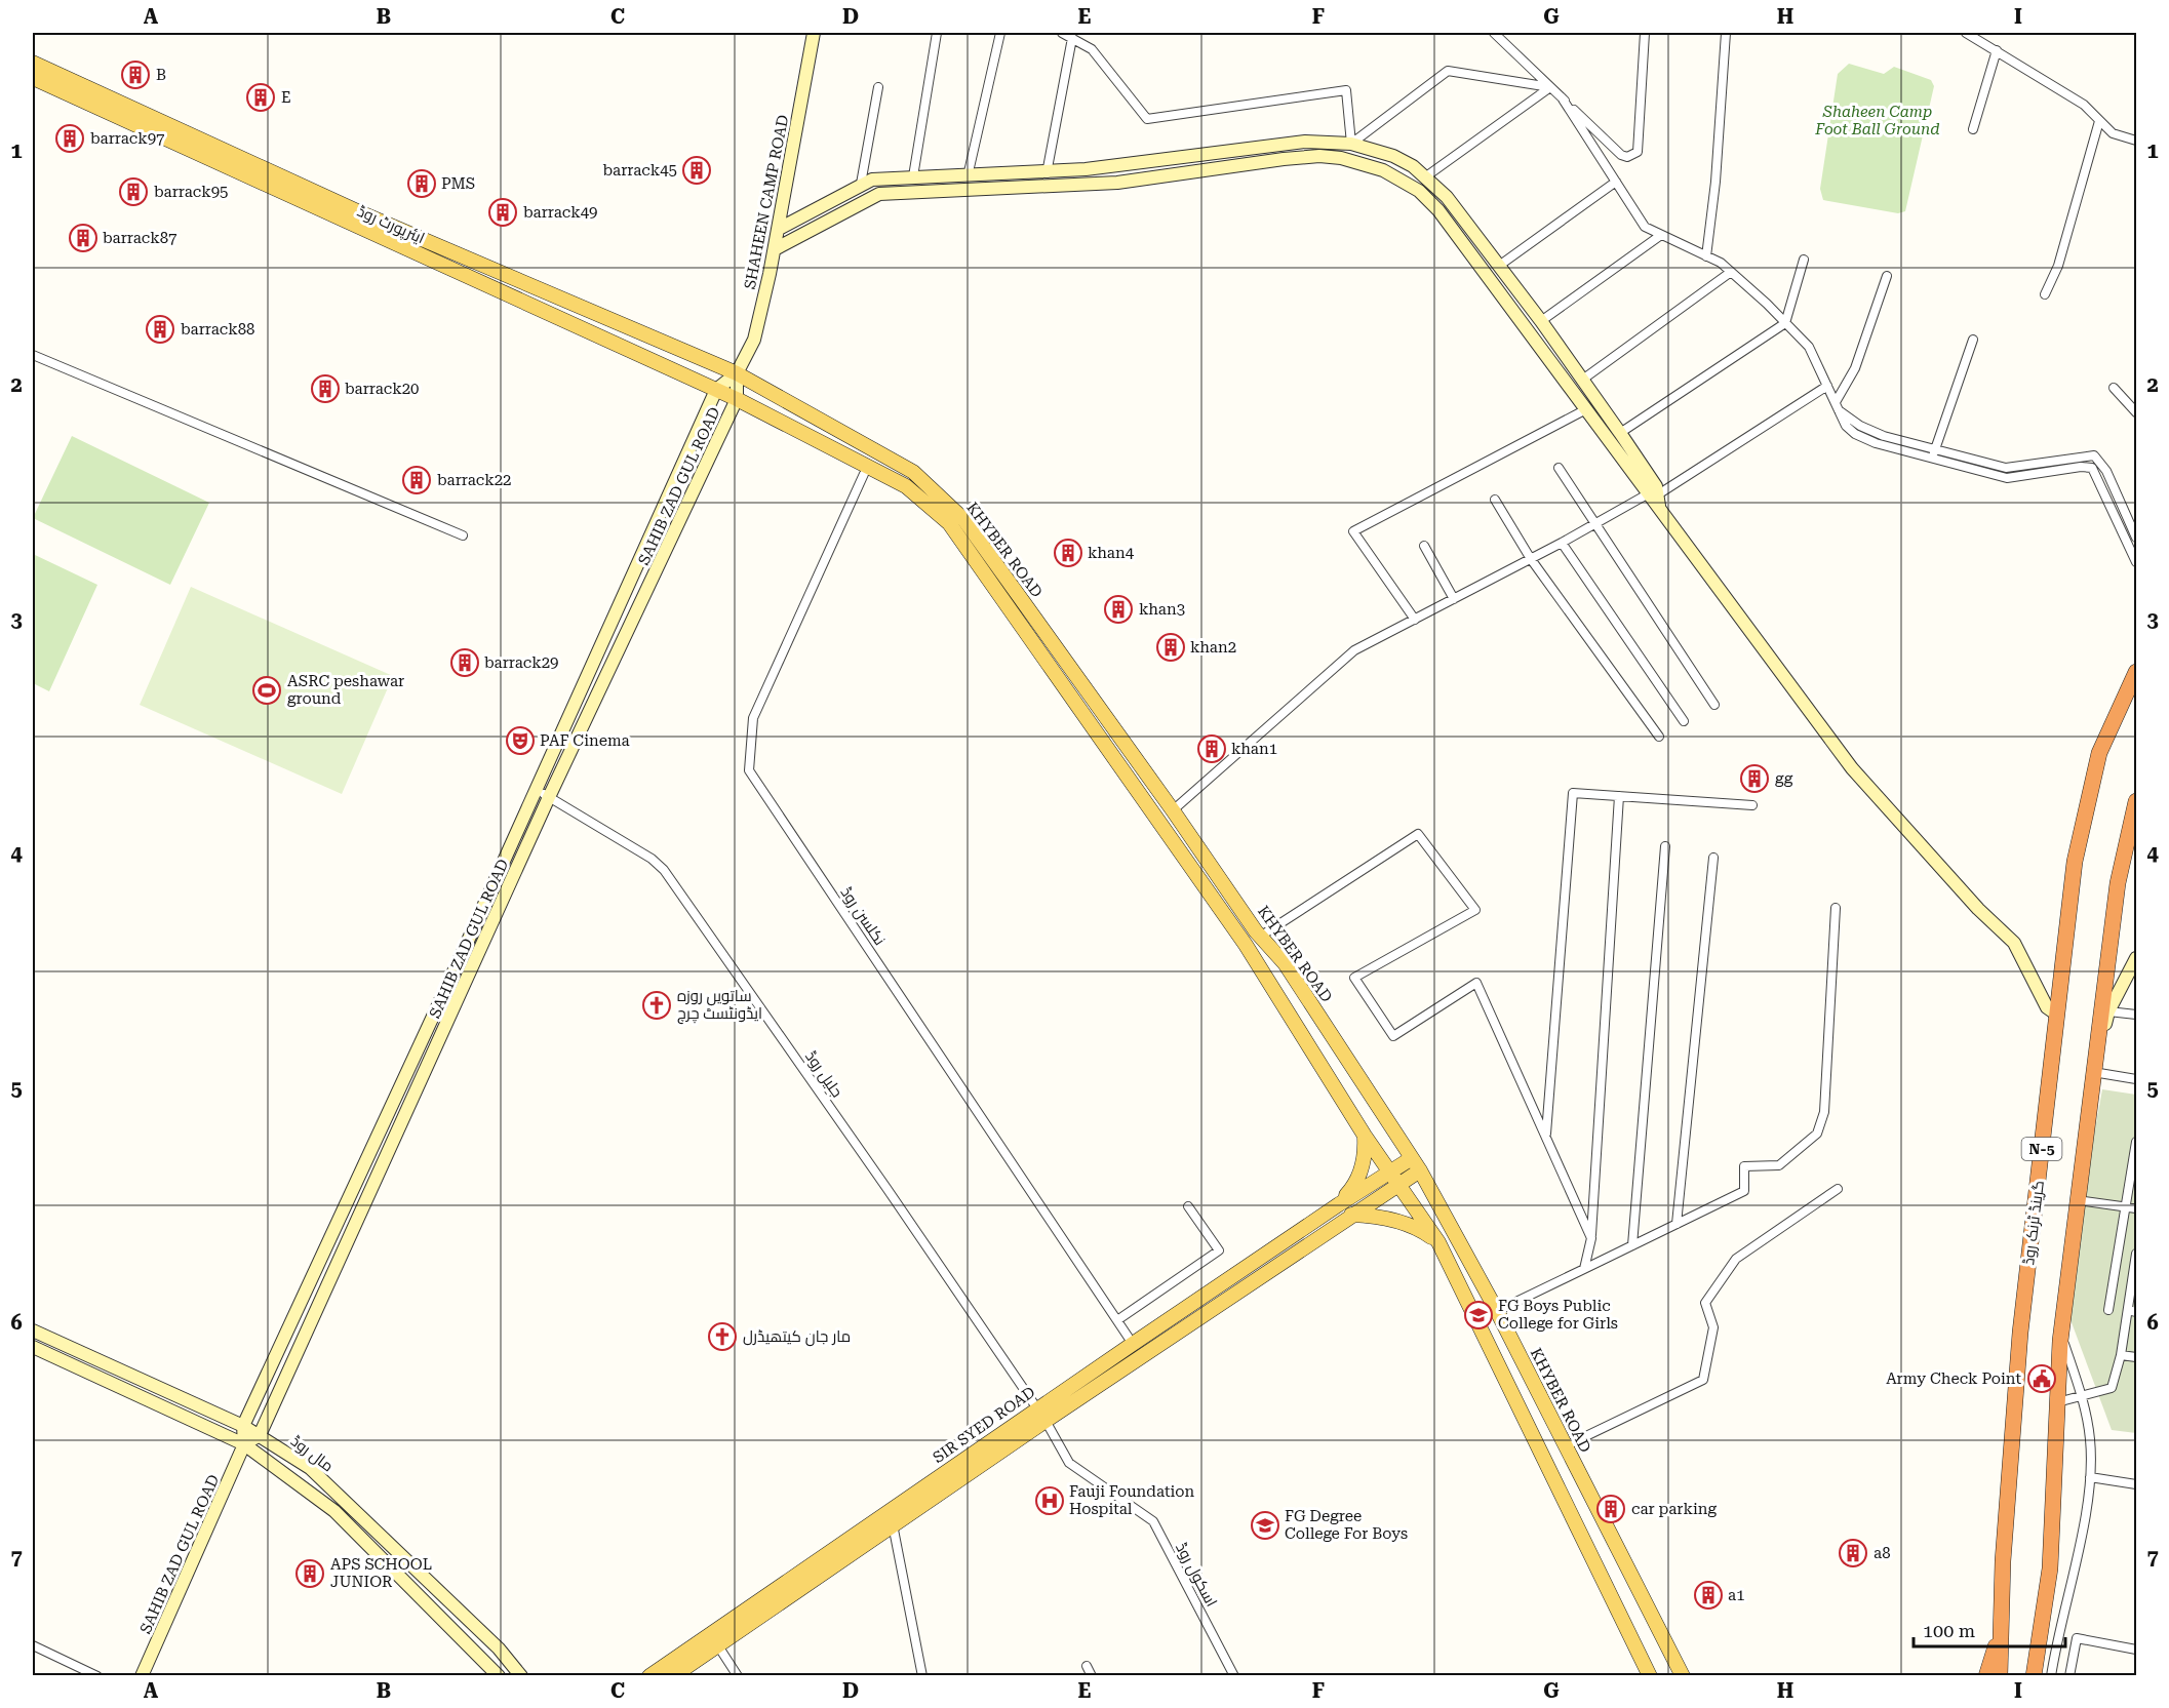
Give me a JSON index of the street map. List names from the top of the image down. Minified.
{"streets":{"highway":["N-5","گرینڈ ٹرنک روڈ"],"main road":["ایئرپورٹ روڈ","KHYBER ROAD","SIR SYED ROAD"],"street":["SHAHEEN CAMP ROAD","SAHIB ZAD GUL ROAD","نکلسن روڈ","جلیل روڈ","مال روڈ","اسکول روڈ"]},"crossings":[["SHAHEEN CAMP ROAD","SAHIB ZAD GUL ROAD"],["SHAHEEN CAMP ROAD","KHYBER ROAD"],["ایئرپورٹ روڈ","SAHIB ZAD GUL ROAD"],["ایئرپورٹ روڈ","KHYBER ROAD"],["SAHIB ZAD GUL ROAD","KHYBER ROAD"],["SAHIB ZAD GUL ROAD","جلیل روڈ"],["SAHIB ZAD GUL ROAD","مال روڈ"],["KHYBER ROAD","SIR SYED ROAD"],["نکلسن روڈ","SIR SYED ROAD"],["جلیل روڈ","SIR SYED ROAD"],["جلیل روڈ","اسکول روڈ"],["SIR SYED ROAD","اسکول روڈ"]],"parks":["Shaheen Camp Foot Ball Ground"],"places":{"building":["B","E","barrack97","barrack45","PMS","barrack95","barrack49","barrack87","barrack88","barrack20","barrack22","khan4","khan3","khan2","barrack29","khan1","gg","car parking","a8","APS SCHOOL JUNIOR","a1"],"sports":["ASRC peshawar ground"],"theatre":["PAF Cinema"],"church":["ساتویں روزہ ایڈونٹسٹ چرچ","مار جان کیتھیڈرل"],"school or university":["FG Boys Public College for Girls","FG Degree College For Boys"],"public building":["Army Check Point"],"hospital":["Fauji Foundation Hospital"]},"scale_bar":"100 m","grid":{"columns":["A","B","C","D","E","F","G","H","I"],"rows":["1","2","3","4","5","6","7"]}}
